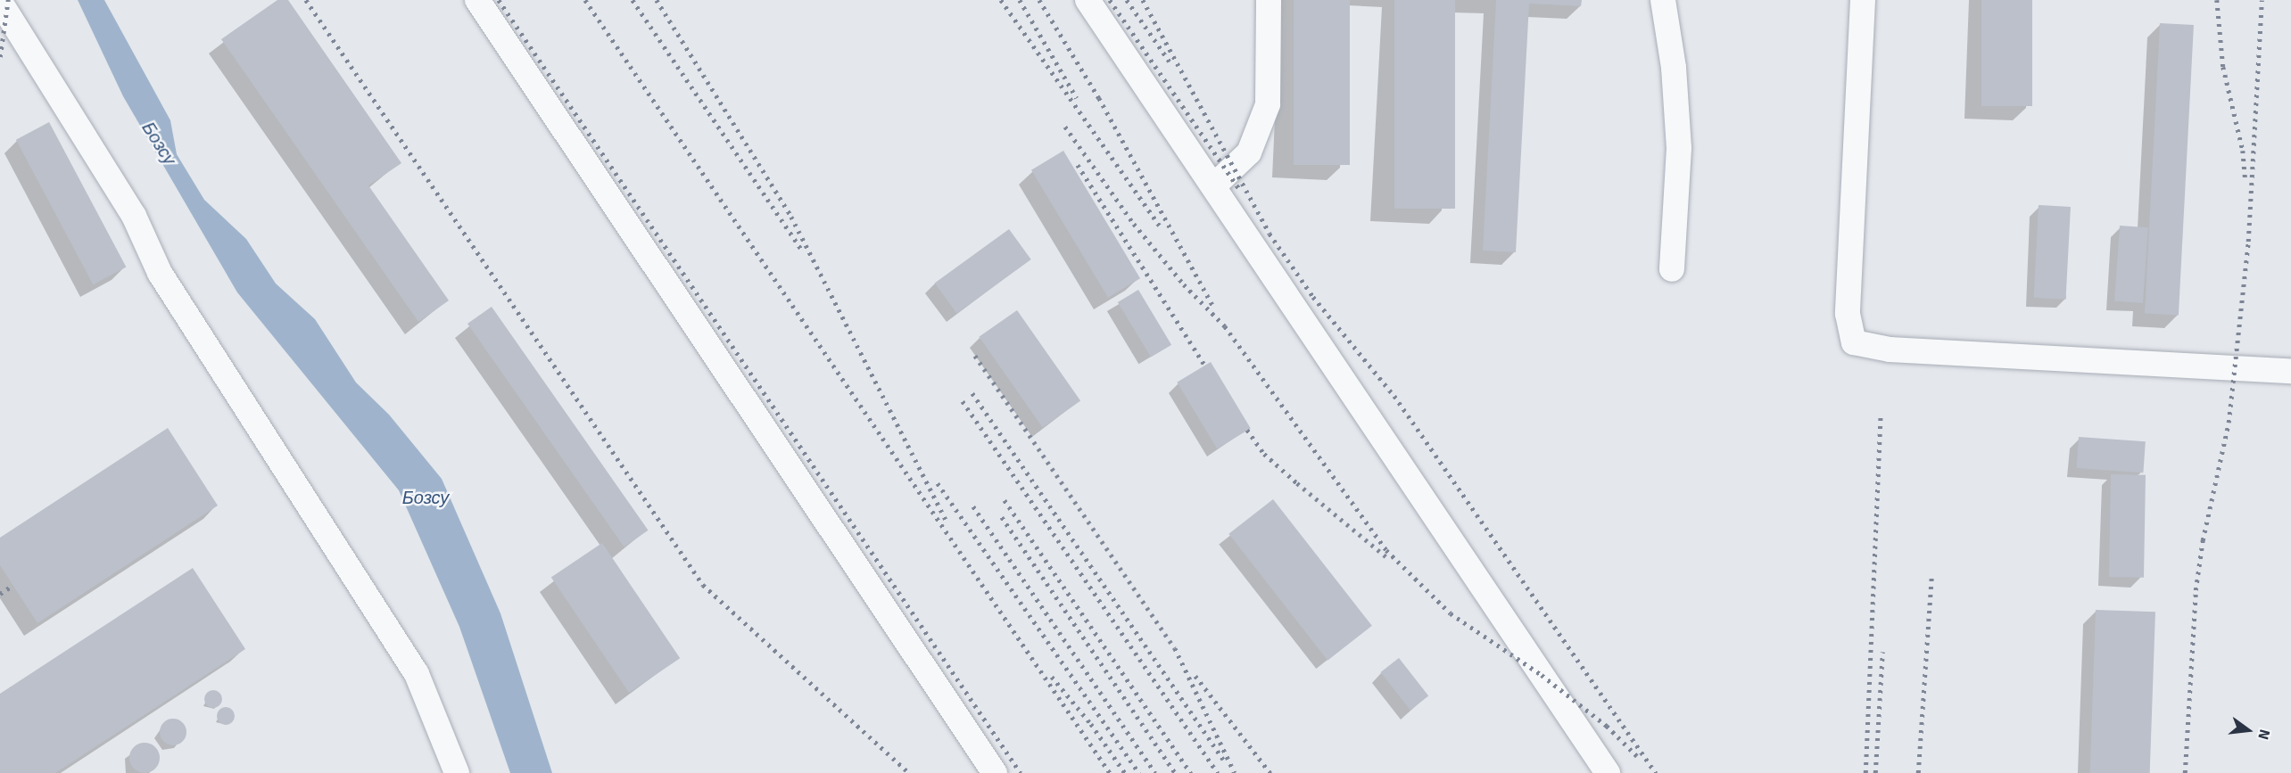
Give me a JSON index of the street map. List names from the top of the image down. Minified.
{"water":["Бозсу"],"north":"right"}
